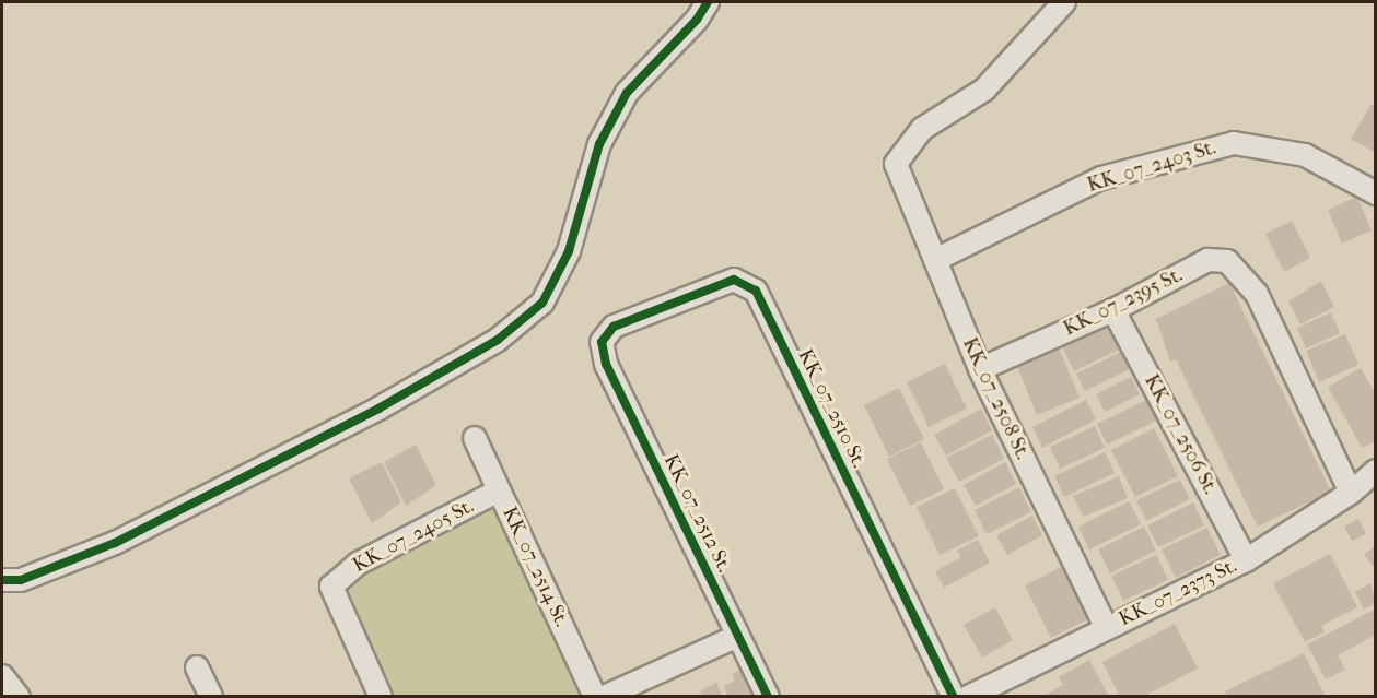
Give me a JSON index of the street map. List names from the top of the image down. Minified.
{"streets":{"street":["KK_07_2403 St.","KK_07_2395 St.","KK_07_2508 St.","KK_07_2510 St.","KK_07_2506 St.","KK_07_2512 St.","KK_07_2405 St.","KK_07_2514 St.","KK_07_2373 St."]},"crossings":[["KK_07_2403 St.","KK_07_2508 St."],["KK_07_2395 St.","KK_07_2508 St."],["KK_07_2395 St.","KK_07_2506 St."],["KK_07_2395 St.","KK_07_2373 St."],["KK_07_2508 St.","KK_07_2373 St."],["KK_07_2510 St.","KK_07_2512 St."],["KK_07_2506 St.","KK_07_2373 St."],["KK_07_2405 St.","KK_07_2514 St."]]}
